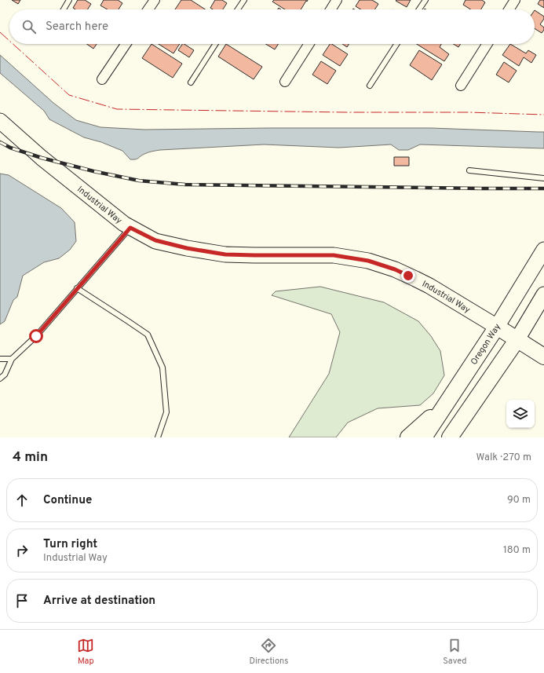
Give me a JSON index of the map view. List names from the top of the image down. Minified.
{"streets":{"highway":["Industrial Way","Oregon Way"]},"crossings":[["Industrial Way","Oregon Way"]],"page":{"search":"Search here","heading":["4 min","Walk · 270 m"],"list":[["Continue","90 m"],["Turn right","Industrial Way","180 m"],"Arrive at destination"],"nav":["Map","Directions","Saved"]}}
